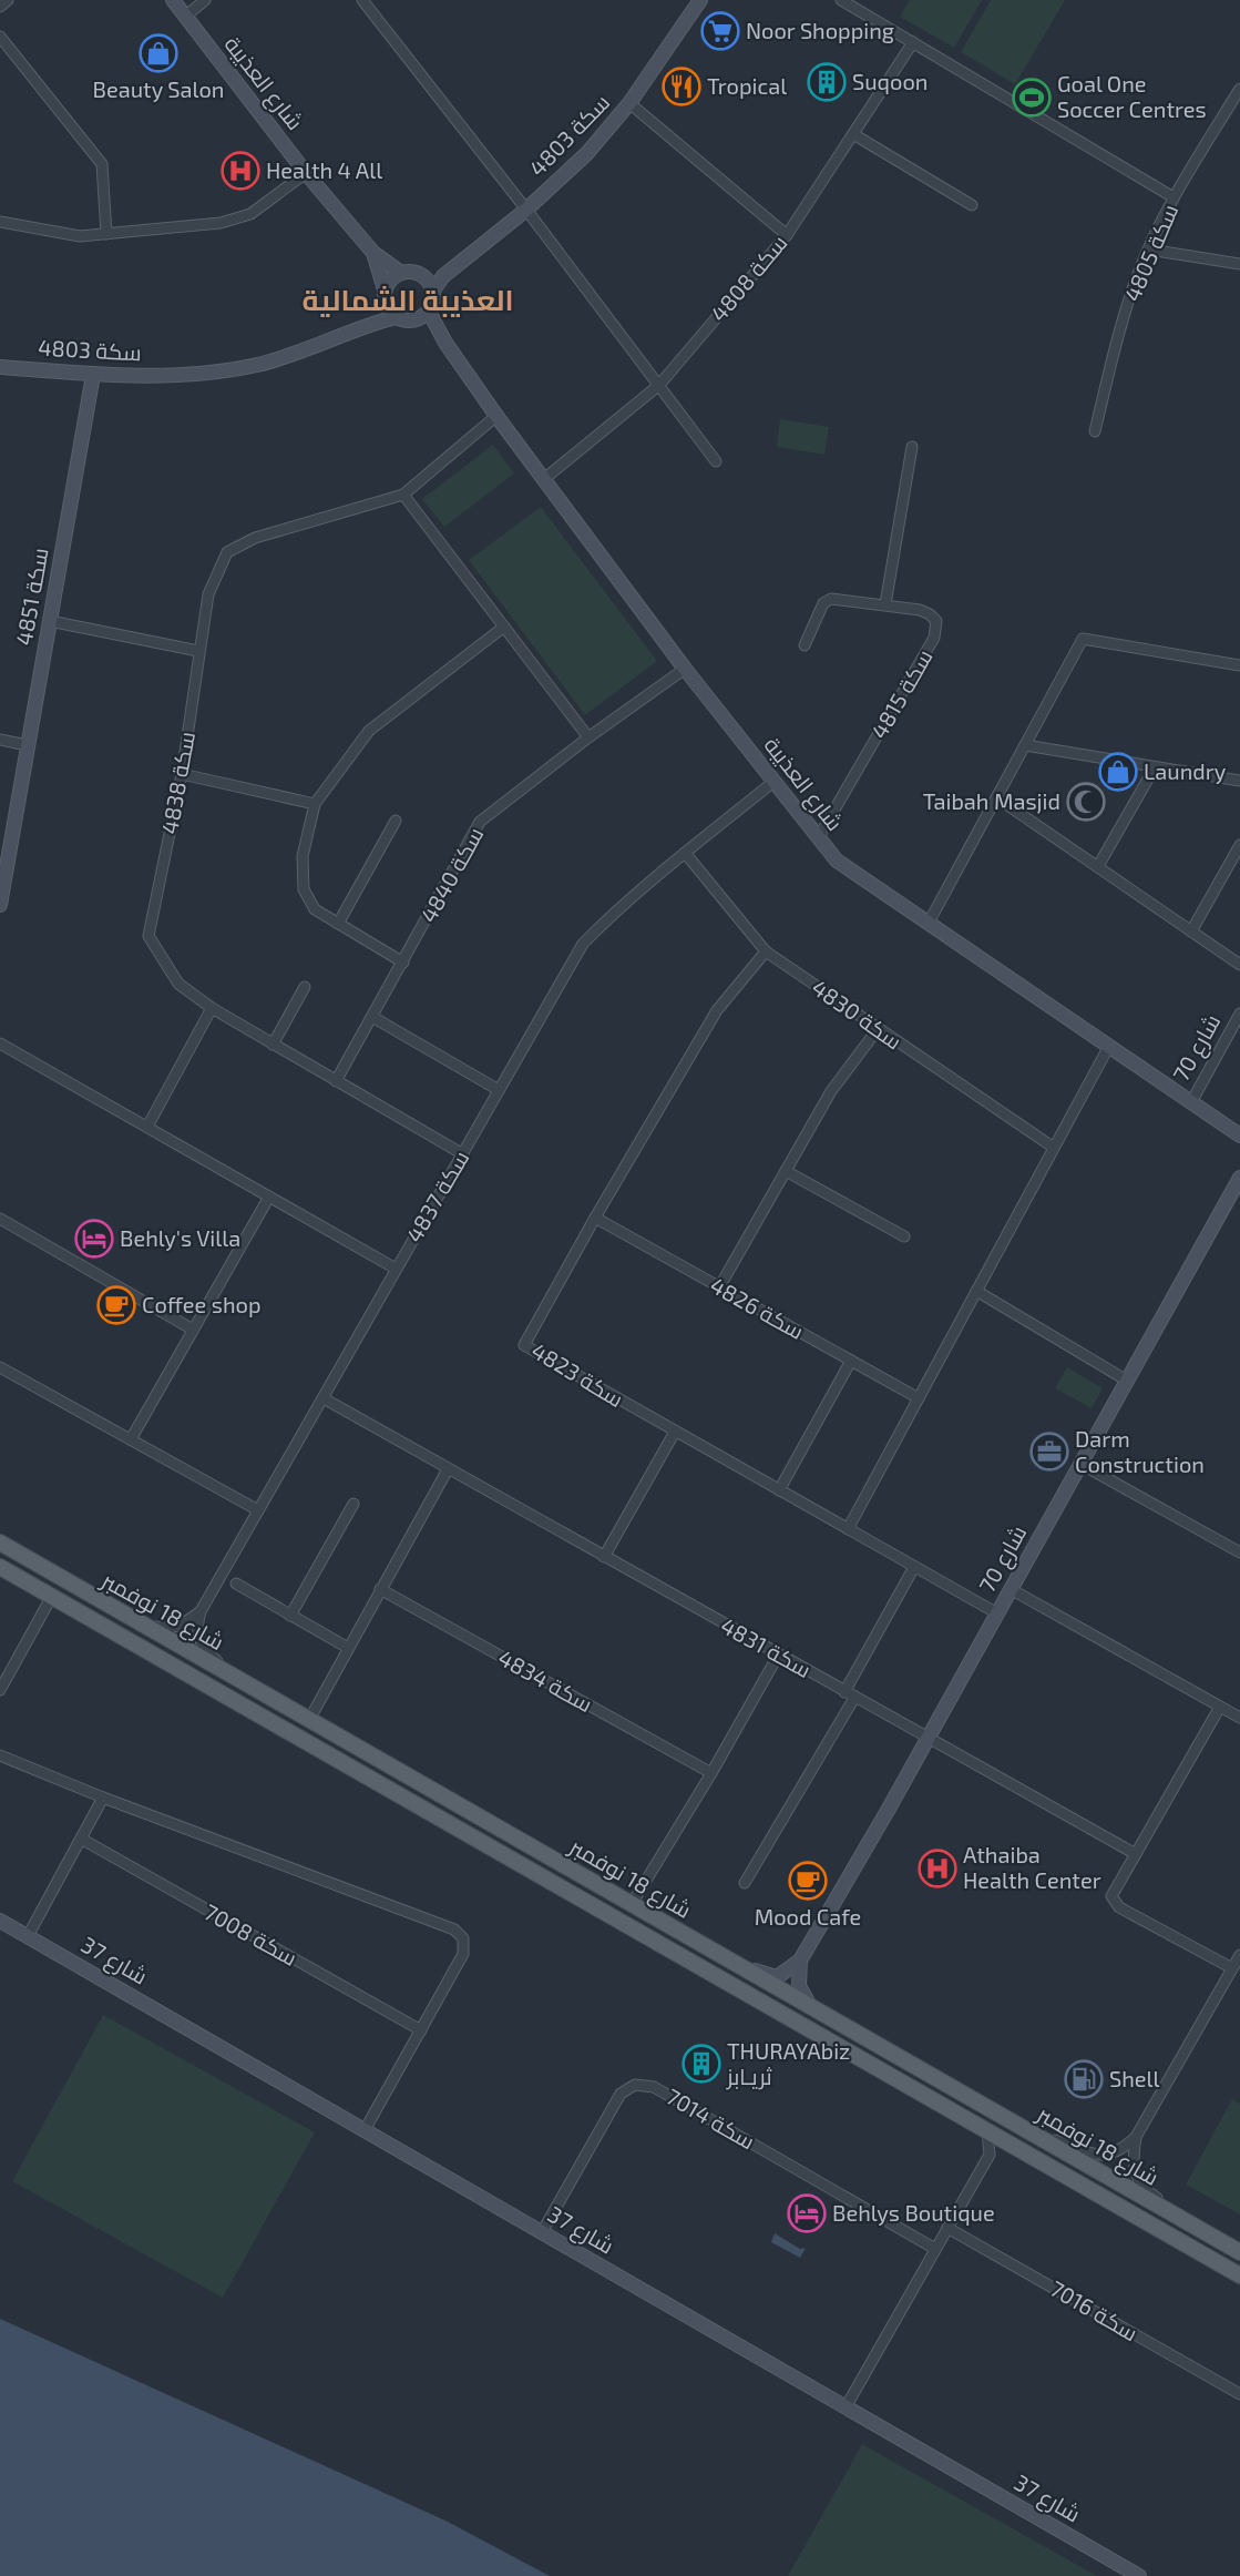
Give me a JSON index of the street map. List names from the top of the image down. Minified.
{"streets":{"main road":["شارع 18 نوفمبر"],"street":["شارع العذيبة","سكة 4803","سكة 4805","سكة 4808","سكة 4851","سكة 4815","سكة 4838","سكة 4840","سكة 4830","شارع 70","سكة 4837","سكة 4826","سكة 4823","سكة 4831","سكة 4834","سكة 7008","شارع 37","سكة 7014","سكة 7016"]},"crossings":[["شارع العذيبة","سكة 4803"],["شارع العذيبة","سكة 4808"],["شارع العذيبة","سكة 4815"],["شارع العذيبة","سكة 4838"],["شارع العذيبة","سكة 4840"],["شارع العذيبة","شارع 70"],["شارع العذيبة","سكة 4837"],["سكة 4803","سكة 4851"],["سكة 4838","سكة 4840"],["سكة 4838","سكة 4837"],["سكة 4830","سكة 4837"],["سكة 4830","سكة 4823"],["شارع 70","سكة 4823"],["شارع 70","سكة 4831"],["سكة 4837","شارع 18 نوفمبر"],["سكة 4837","سكة 4831"],["سكة 4826","سكة 4823"],["شارع 37","سكة 7014"]],"districts":["العذيبة الشمالية"],"places":{"supermarket":["Noor Shopping"],"shop":["Beauty Salon","Laundry"],"building":["Suqoon","THURAYAbiz ثريـابز"],"restaurant":["Tropical"],"sports":["Goal One Soccer Centres"],"hospital":["Health 4 All","Athaiba Health Center"],"mosque":["Taibah Masjid"],"hotel":["Behly's Villa","Behlys Boutique"],"cafe":["Coffee shop","Mood Cafe"],"office":["Darm Construction"],"fuel station":["Shell"]}}
